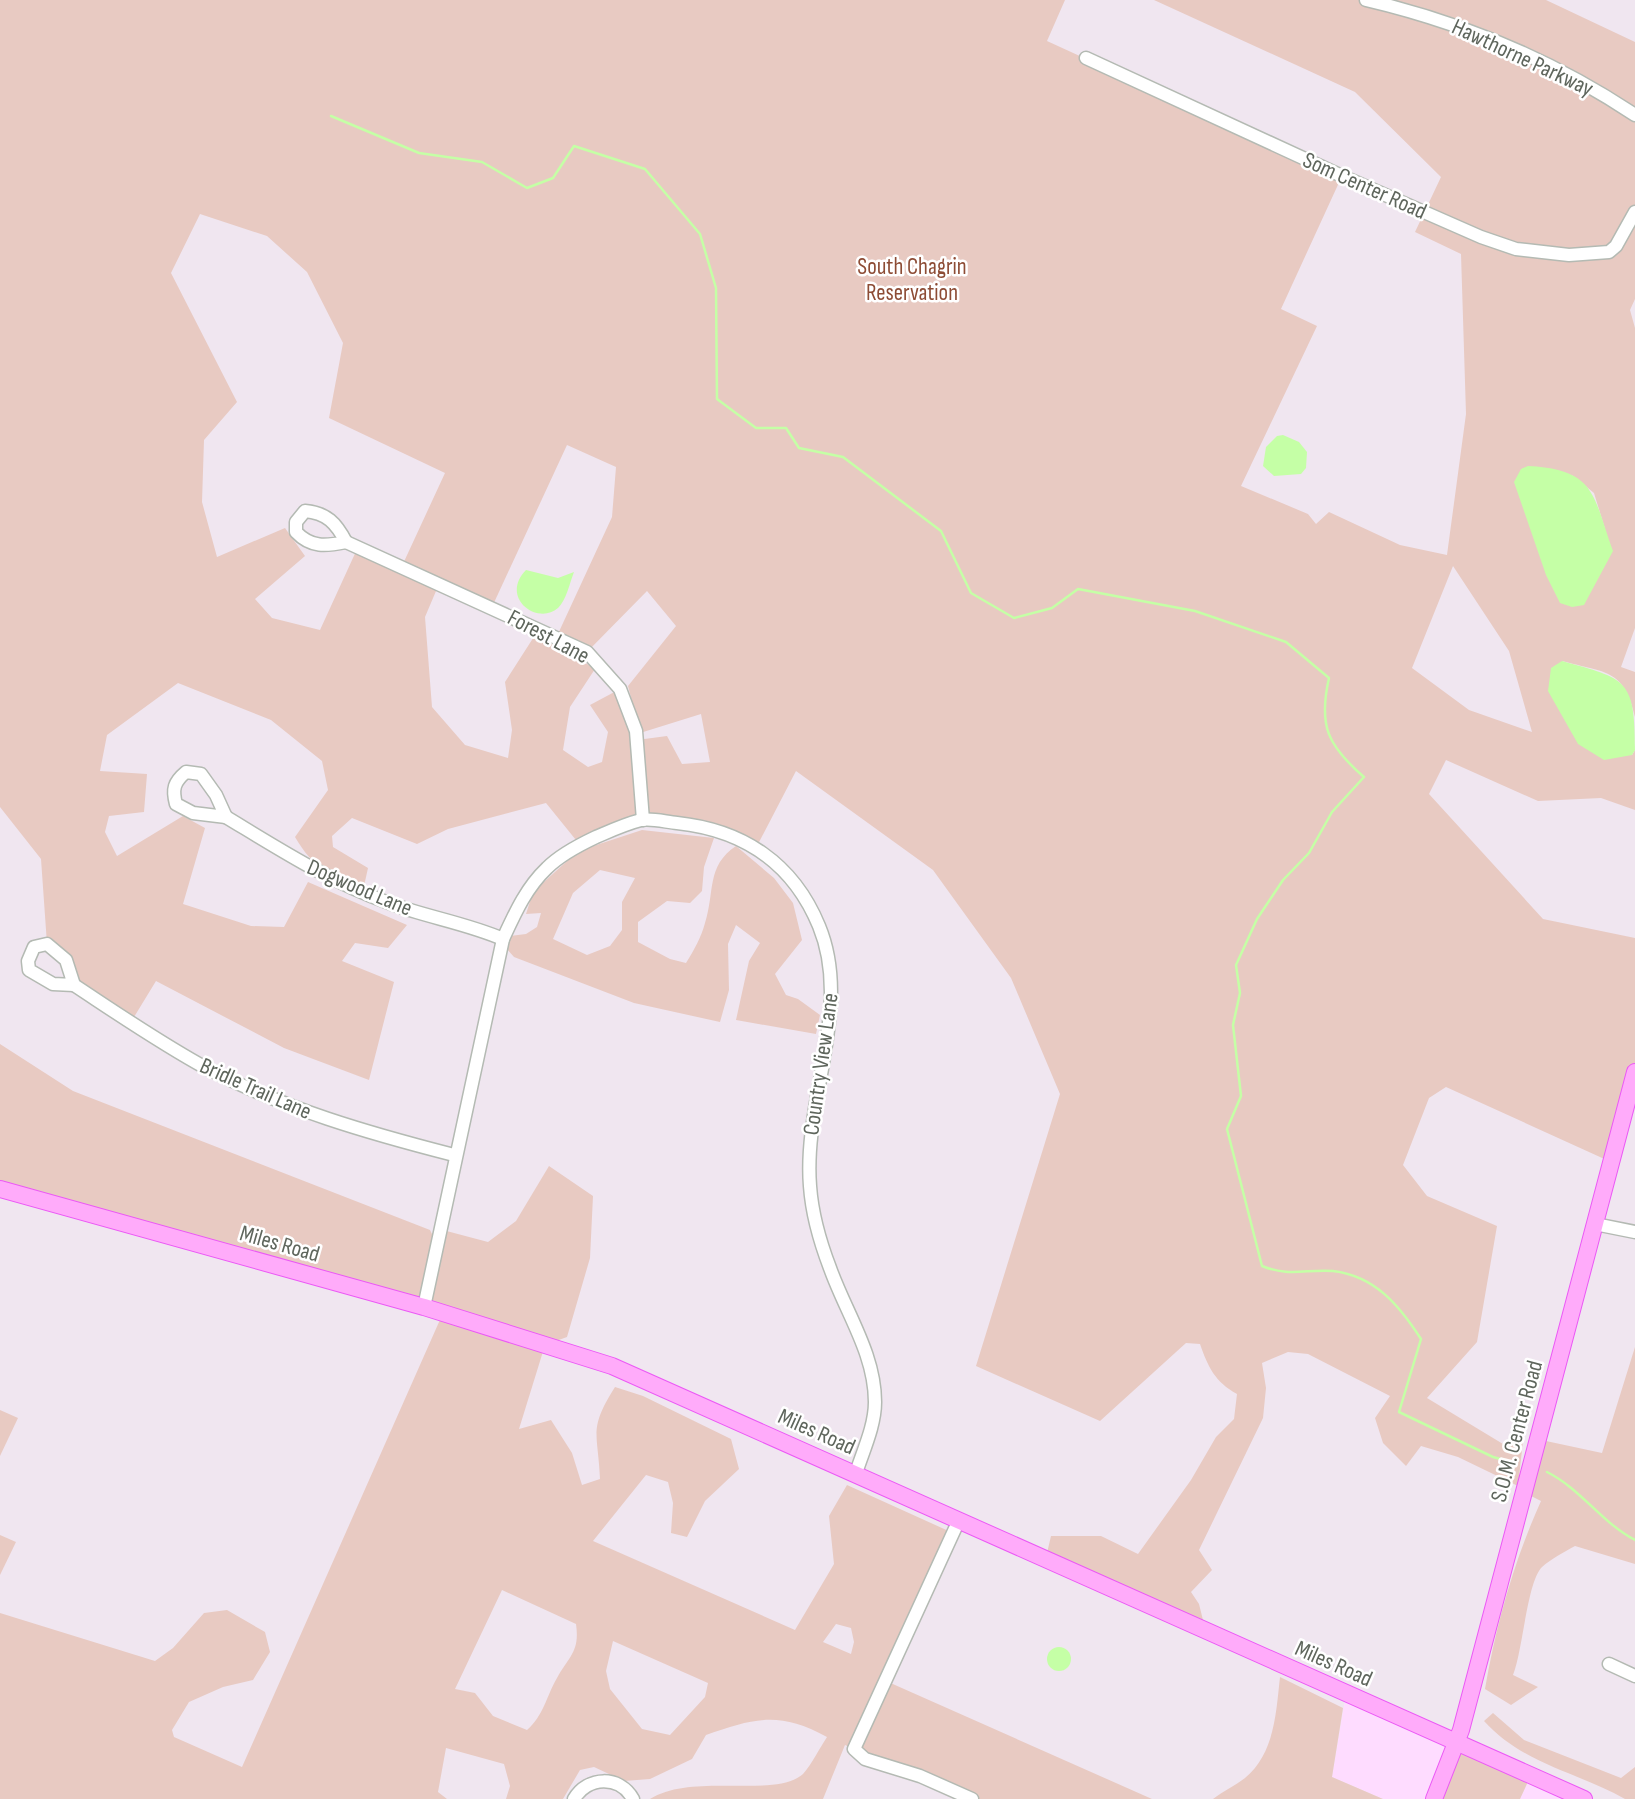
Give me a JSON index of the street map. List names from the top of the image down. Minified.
{"streets":{"main road":["Miles Road","S.O.M. Center Road"],"street":["Hawthorne Parkway","Som Center Road","Forest Lane","Dogwood Lane","Country View Lane","Bridle Trail Lane"]},"crossings":[["Forest Lane","Country View Lane"],["Dogwood Lane","Country View Lane"],["Country View Lane","Bridle Trail Lane"],["Country View Lane","Miles Road"],["Miles Road","S.O.M. Center Road"]],"parks":["South Chagrin Reservation"]}
